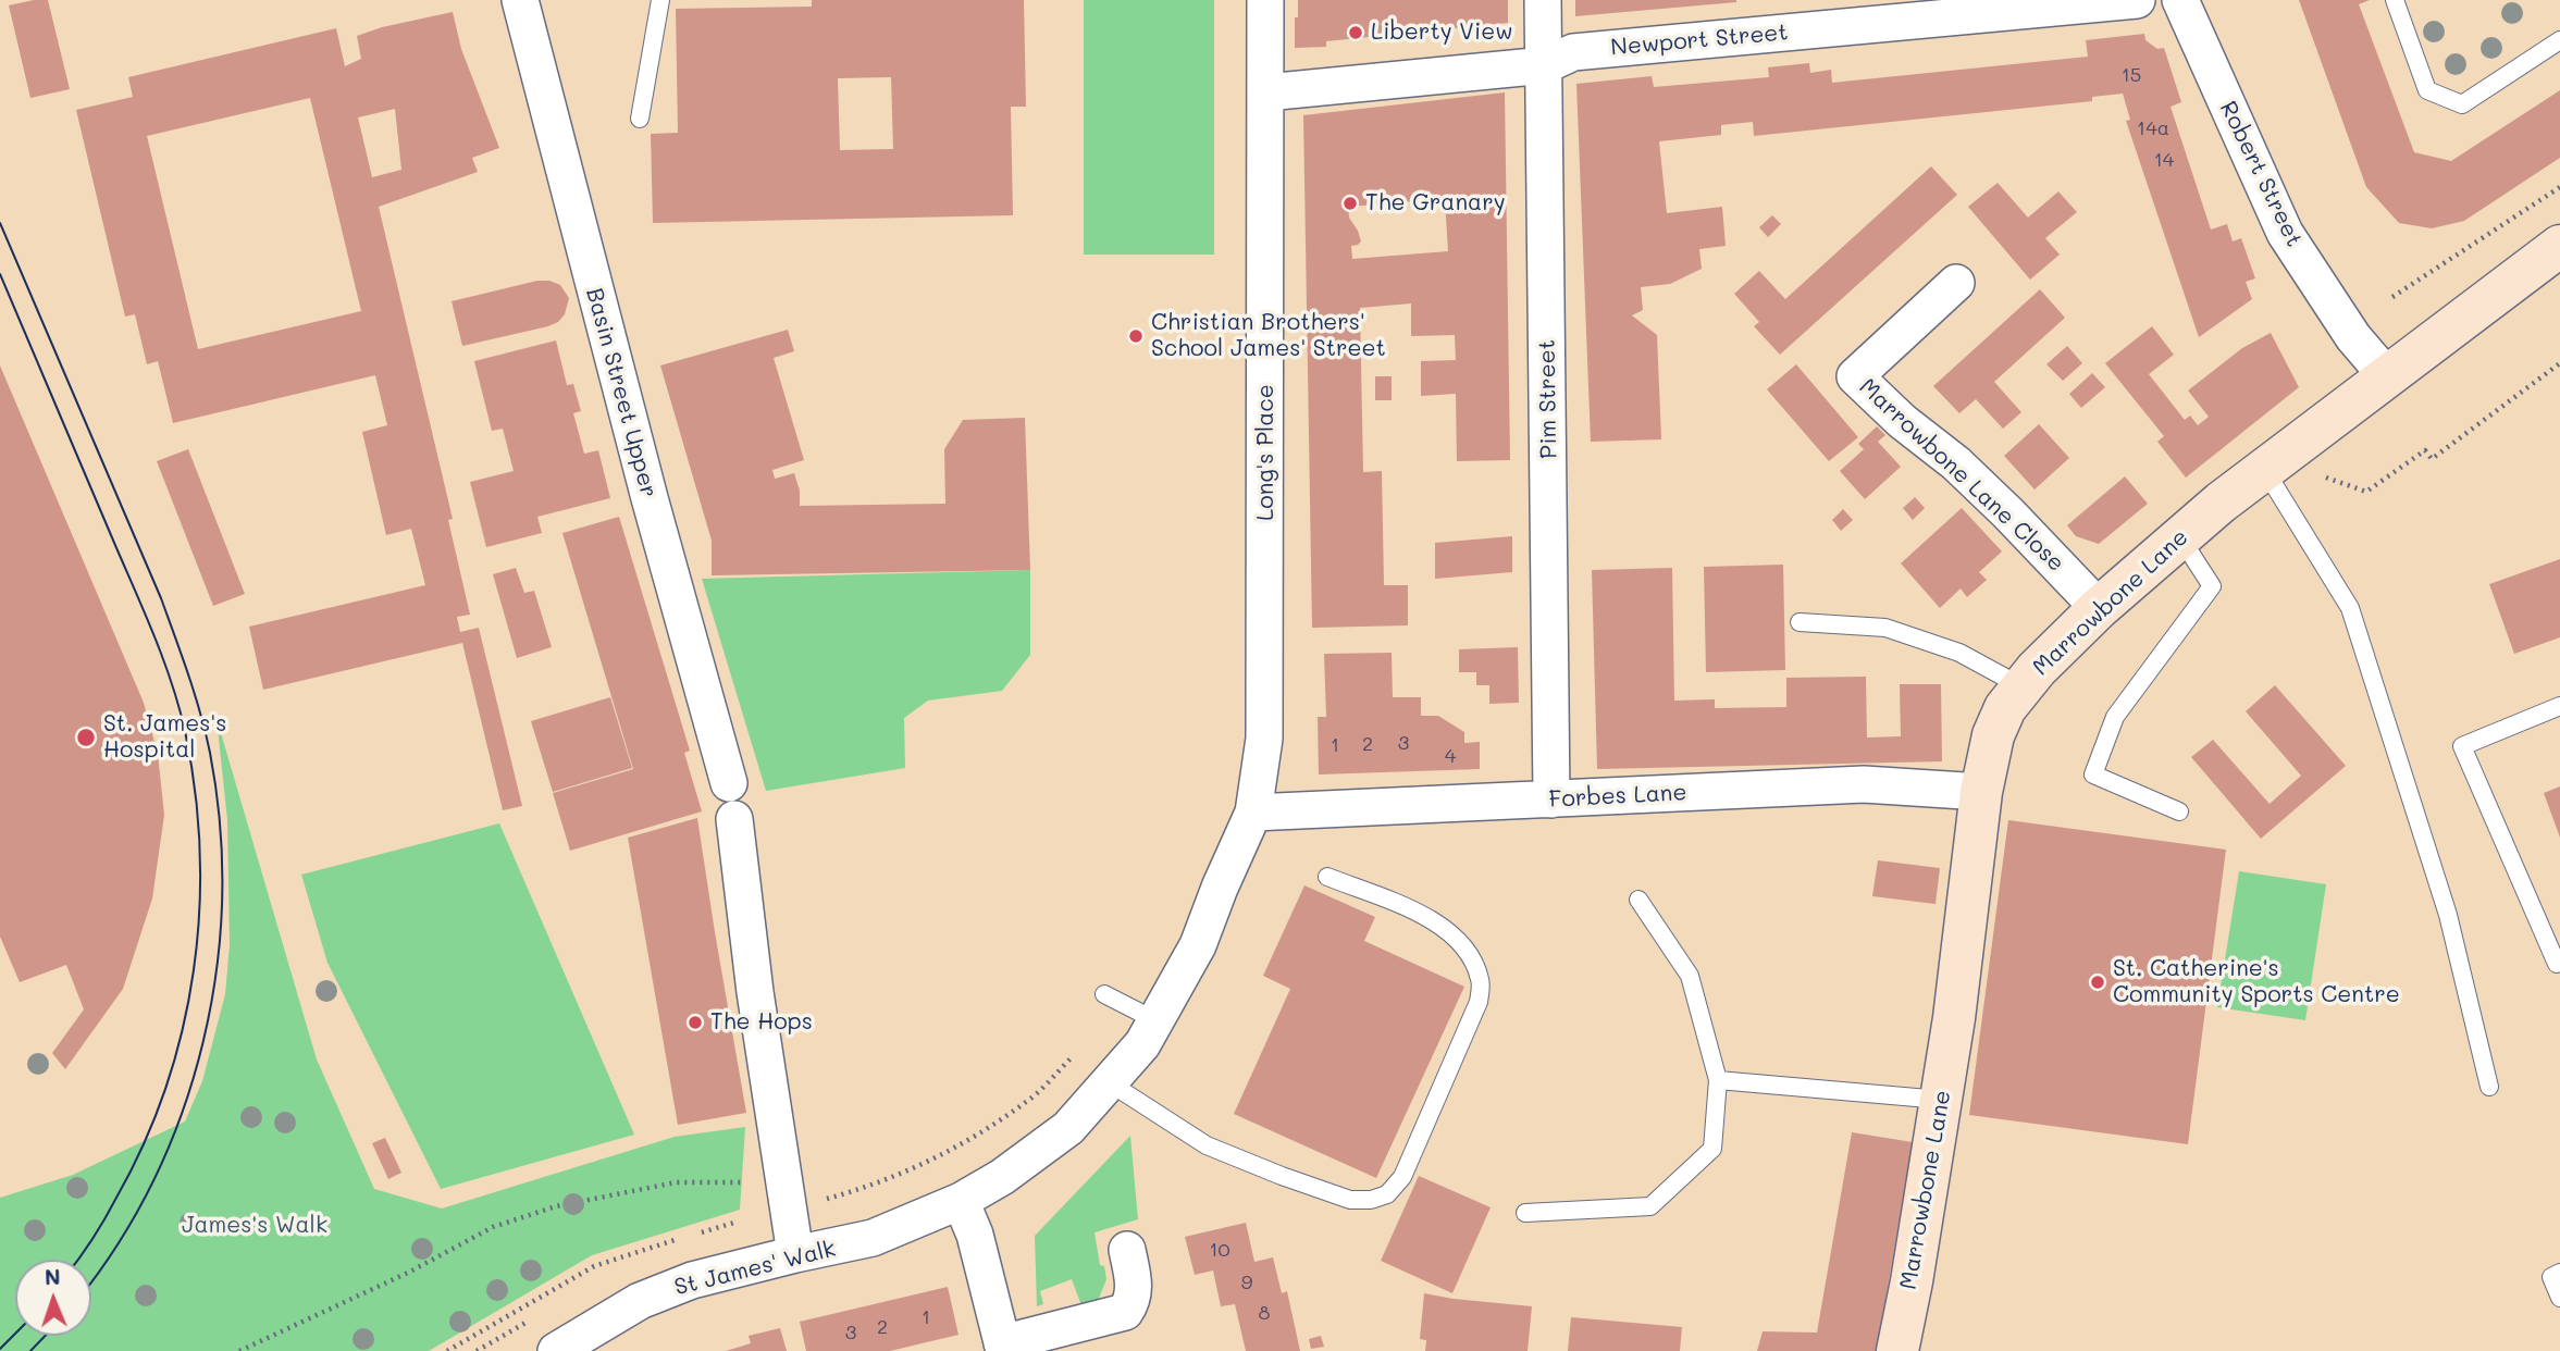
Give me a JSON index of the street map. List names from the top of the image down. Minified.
{"streets":{"main road":["Marrowbone Lane"],"street":["Newport Street","Robert Street","Basin Street Upper","Pim Street","Long's Place","Marrowbone Lane Close","Forbes Lane","St James' Walk"]},"crossings":[["Newport Street","Pim Street"],["Newport Street","Long's Place"],["Robert Street","Marrowbone Lane"],["Pim Street","Forbes Lane"],["Long's Place","Forbes Lane"],["Long's Place","St James' Walk"],["Marrowbone Lane Close","Marrowbone Lane"],["Marrowbone Lane","Forbes Lane"]],"parks":["James's Walk"],"places":["Liberty View","The Granary","Christian Brothers' School James' Street","St. James's Hospital","St. Catherine's Community Sports Centre","The Hops"],"house_numbers":["15","14a","14","3","2","1","4","10","9","8","1","2","3"],"north":"top"}
